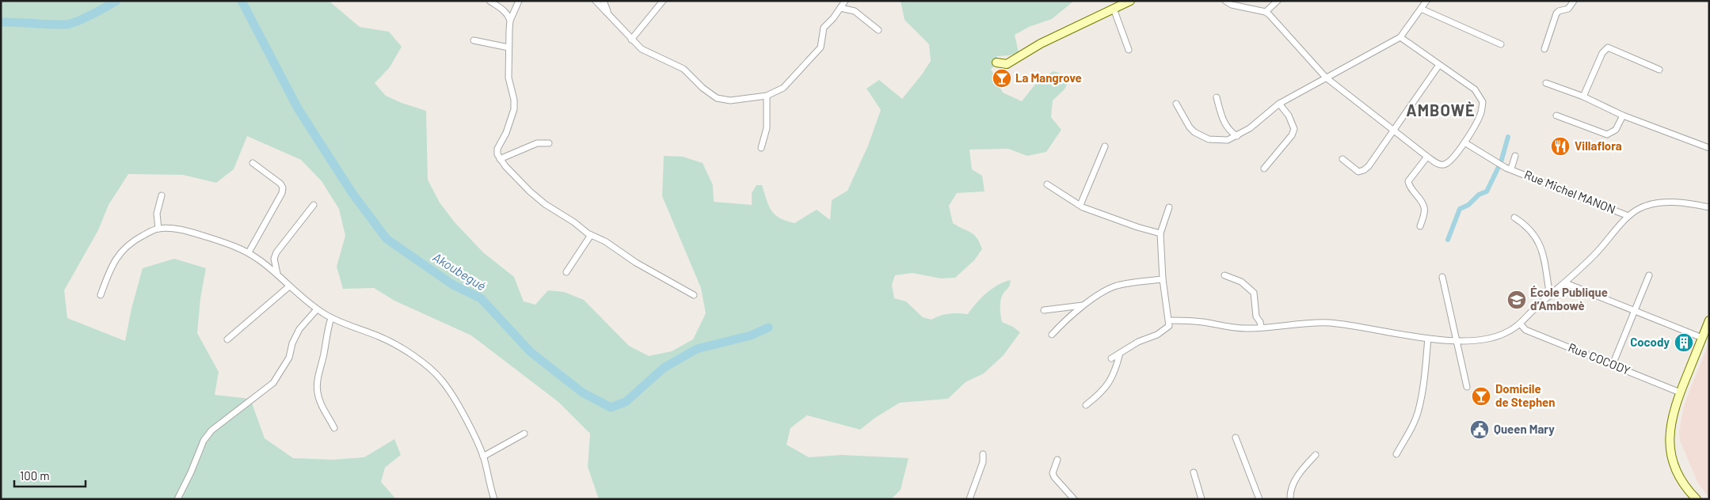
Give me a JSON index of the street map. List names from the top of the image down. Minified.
{"streets":{"street":["Rue Michel MANON","Rue COCODY"]},"districts":["AMBOWÈ"],"water":["Akoubegué"],"places":{"bar":["La Mangrove","Domicile de Stephen"],"restaurant":["Villaflora"],"school or university":["École Publique d’Ambowè"],"building":["Cocody"],"public building":["Queen Mary"]},"scale_bar":"100 m"}
